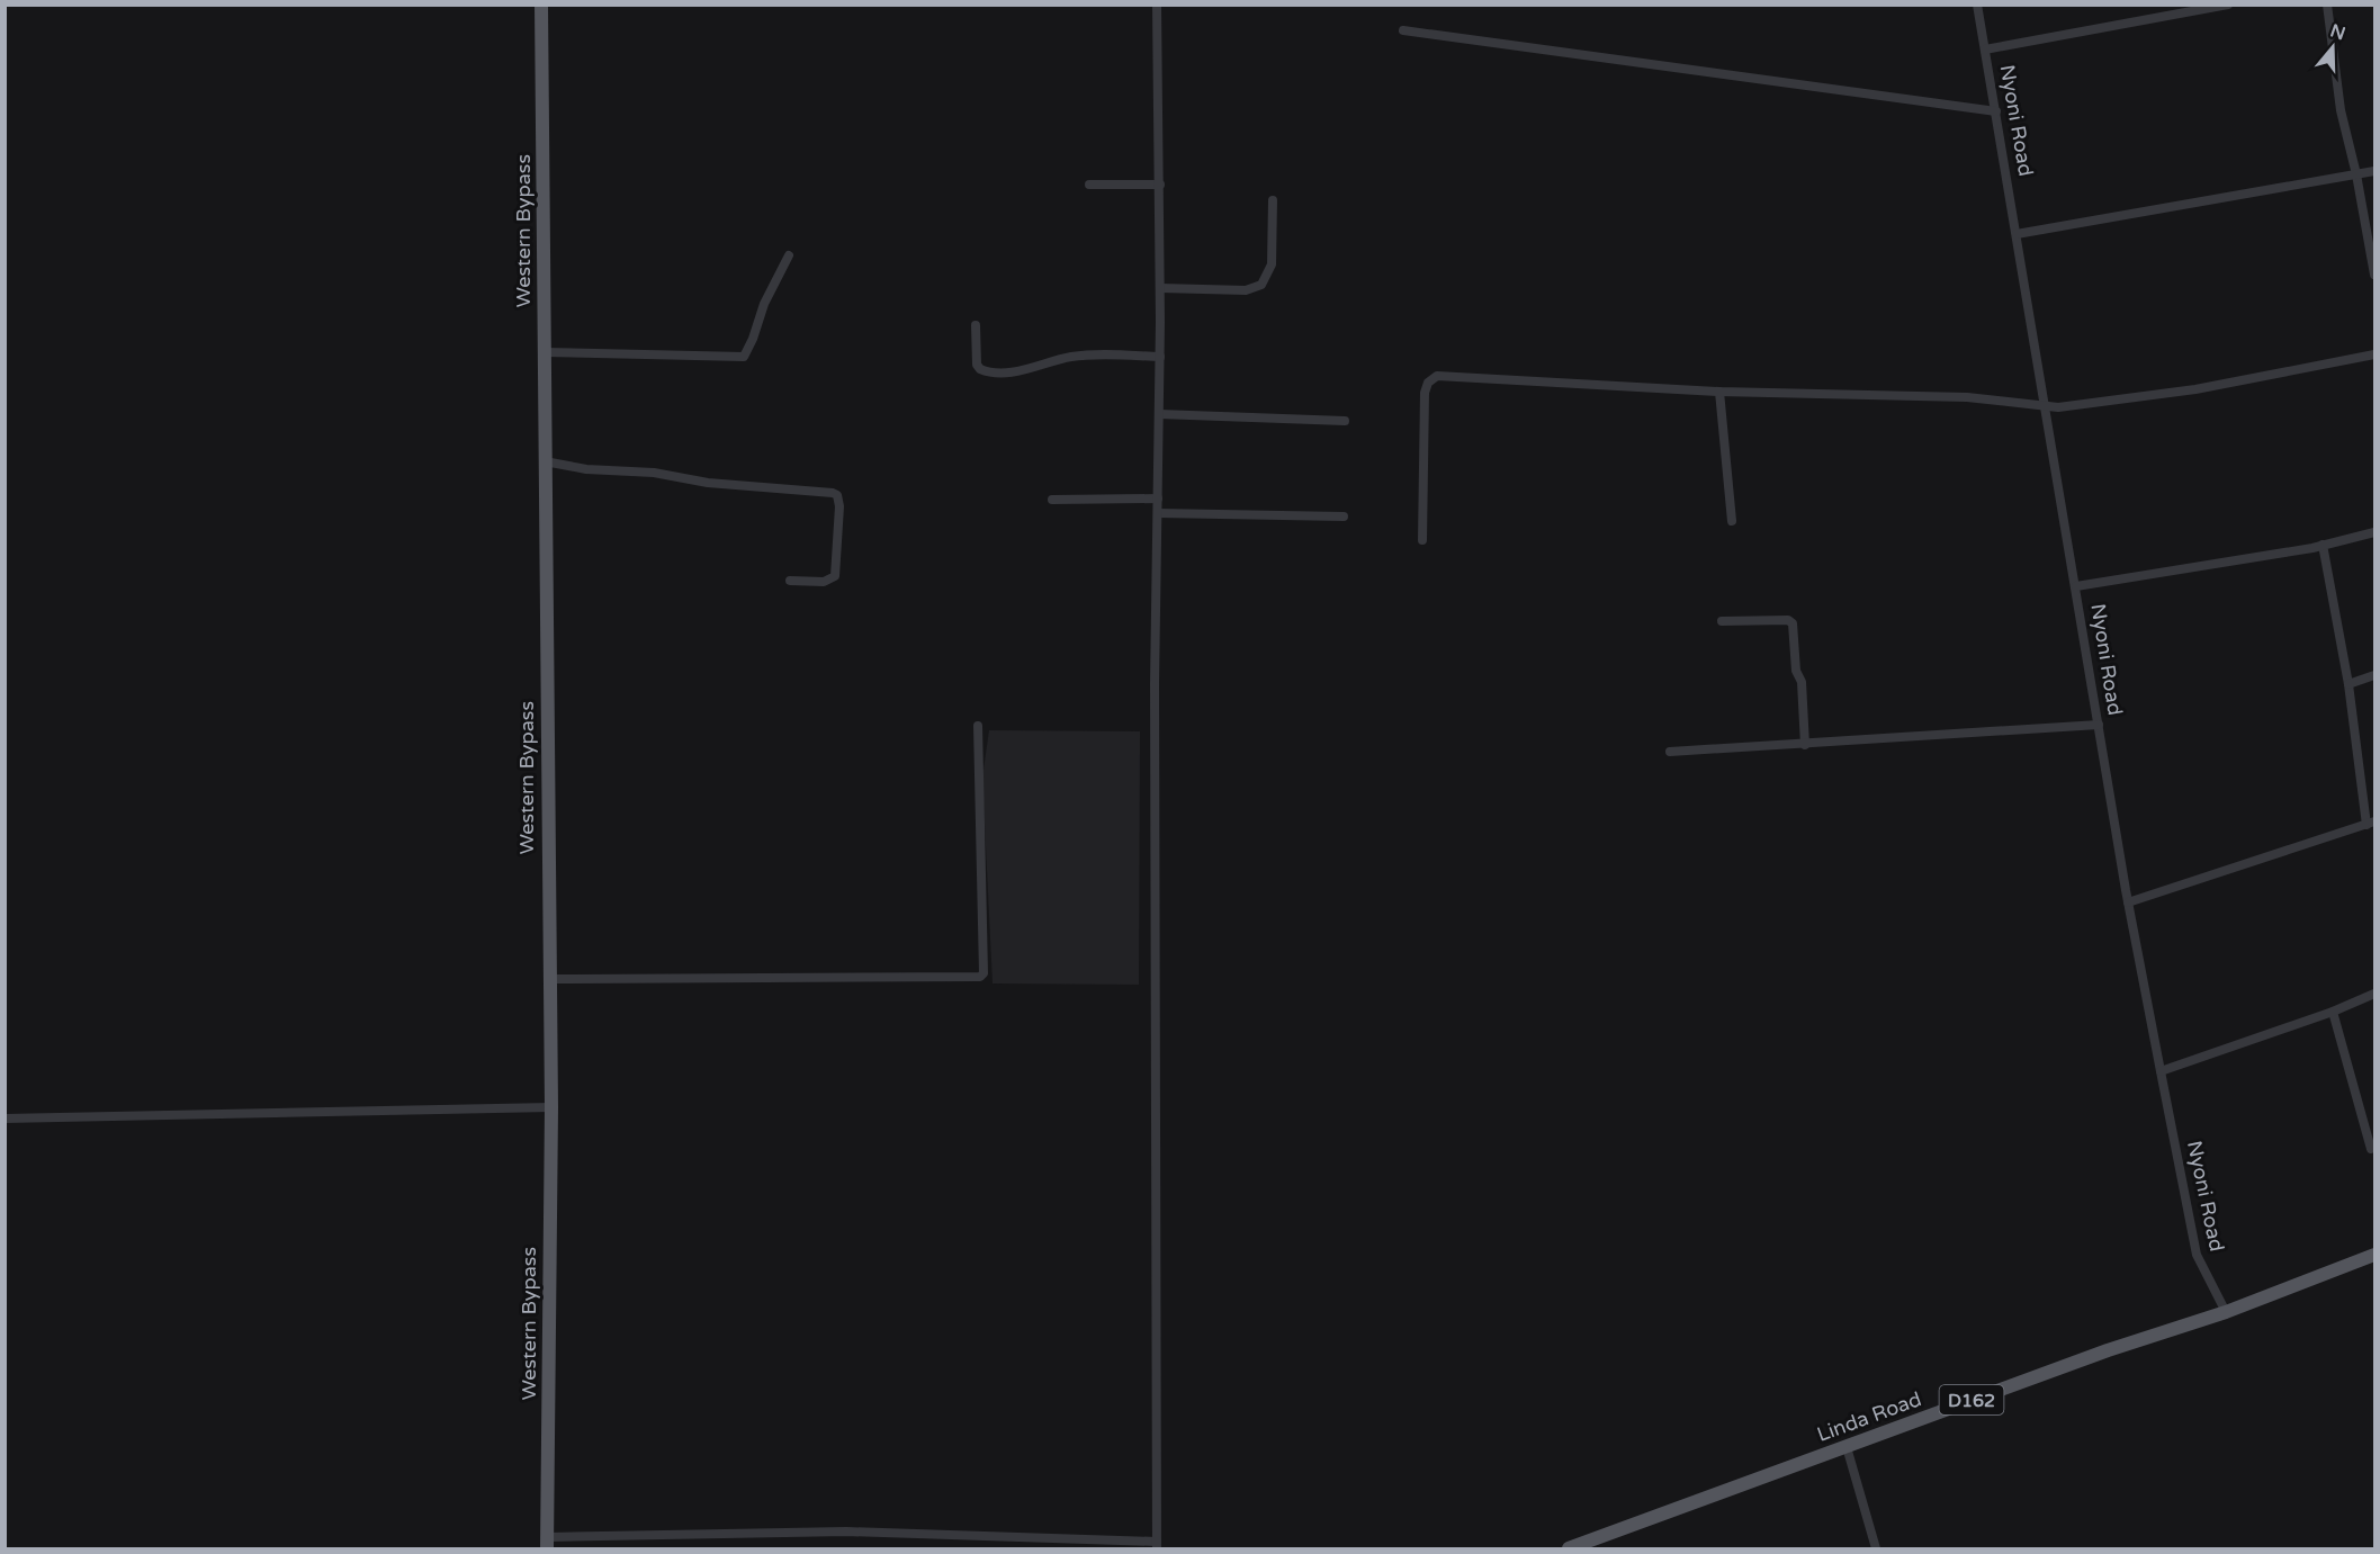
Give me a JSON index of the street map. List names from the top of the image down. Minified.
{"streets":{"main road":["Western Bypass","D162","Linda Road"],"street":["Nyoni Road"]},"crossings":[["Nyoni Road","Linda Road"]],"north":"top"}
